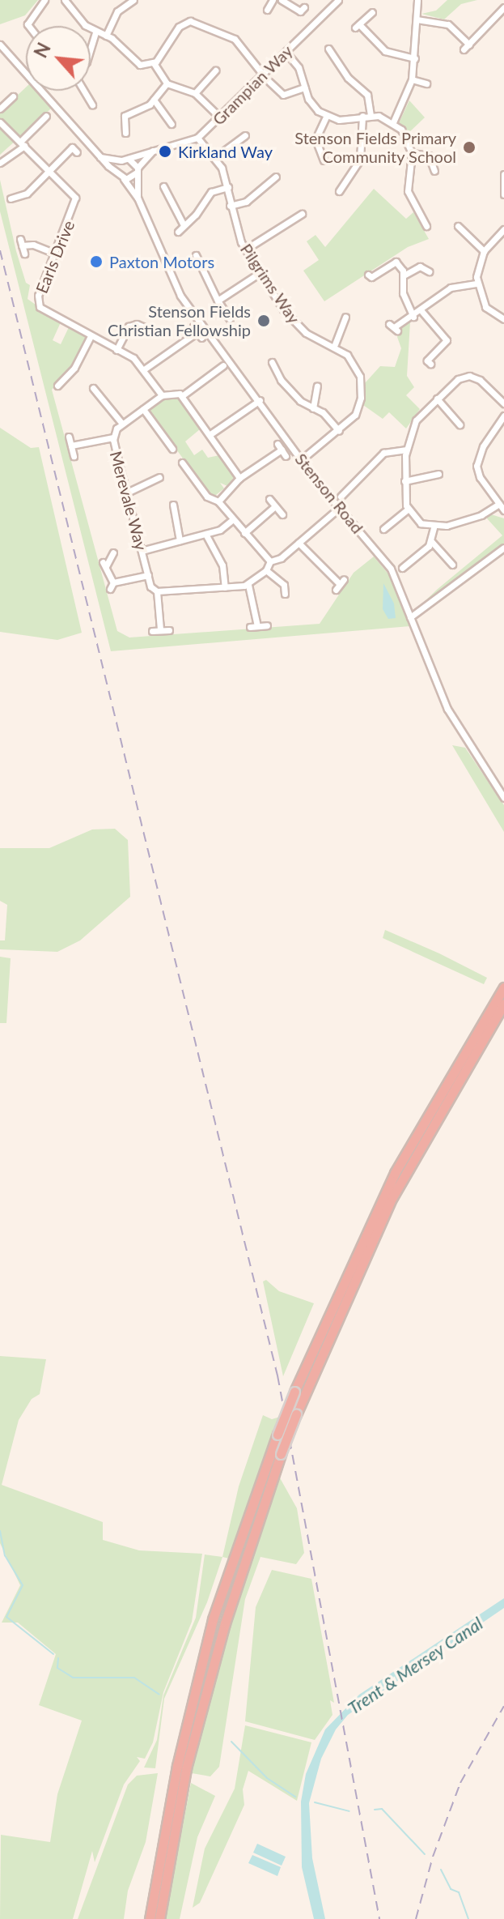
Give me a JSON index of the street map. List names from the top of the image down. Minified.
{"streets":{"street":["Grampian Way","Earls Drive","Pilgrims Way","Stenson Road","Merevale Way"]},"crossings":[["Grampian Way","Pilgrims Way"],["Earls Drive","Merevale Way"],["Pilgrims Way","Stenson Road"]],"water":["Trent & Mersey Canal"],"places":["Stenson Fields Primary Community School","Kirkland Way","Paxton Motors","Stenson Fields Christian Fellowship"],"north":"top left"}
